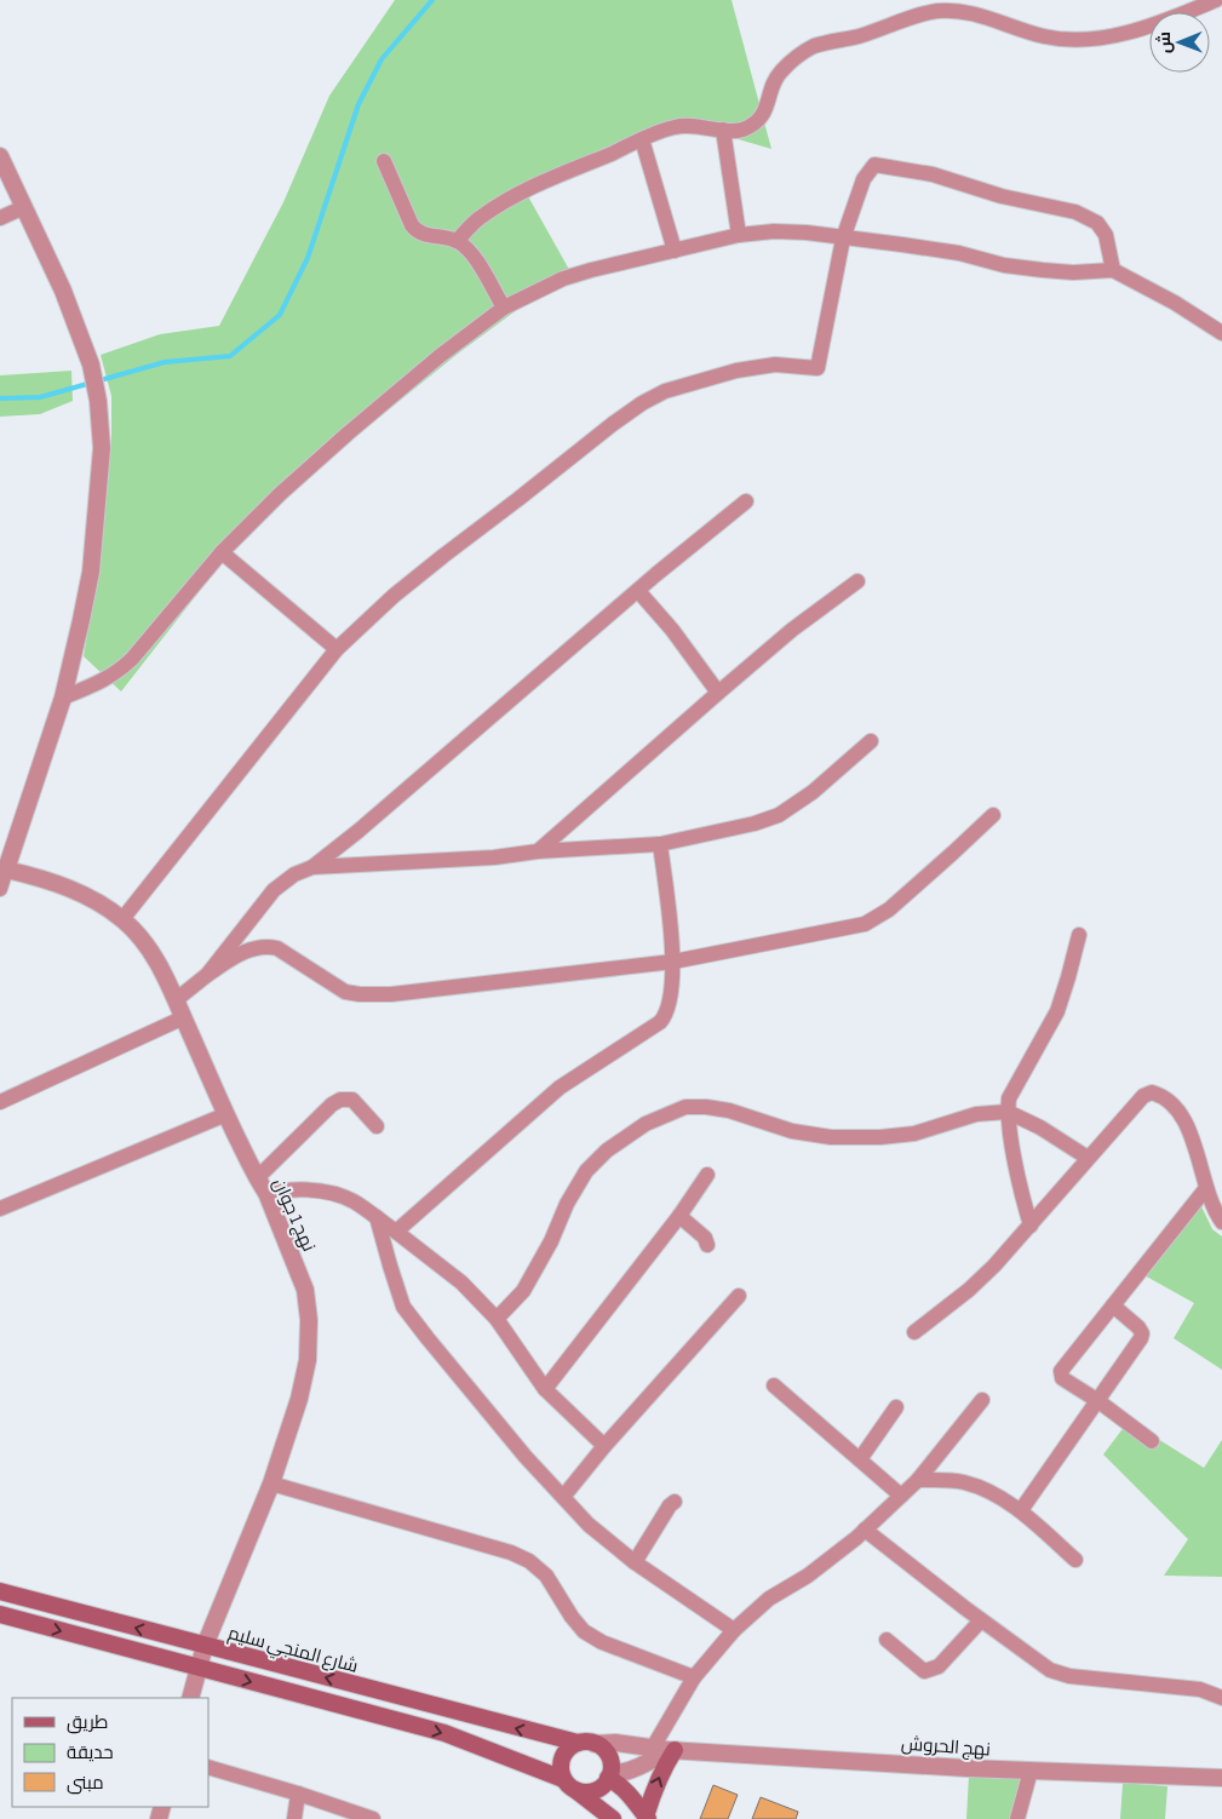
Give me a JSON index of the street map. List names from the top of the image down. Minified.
{"streets":{"main road":["شارع المنجي سليم"],"street":["نهج 1 جوان","نهج الحروش"]},"crossings":[["نهج 1 جوان","شارع المنجي سليم"],["شارع المنجي سليم","نهج الحروش"]],"legend":["طريق","حديقة","مبنى"],"north":"left"}
